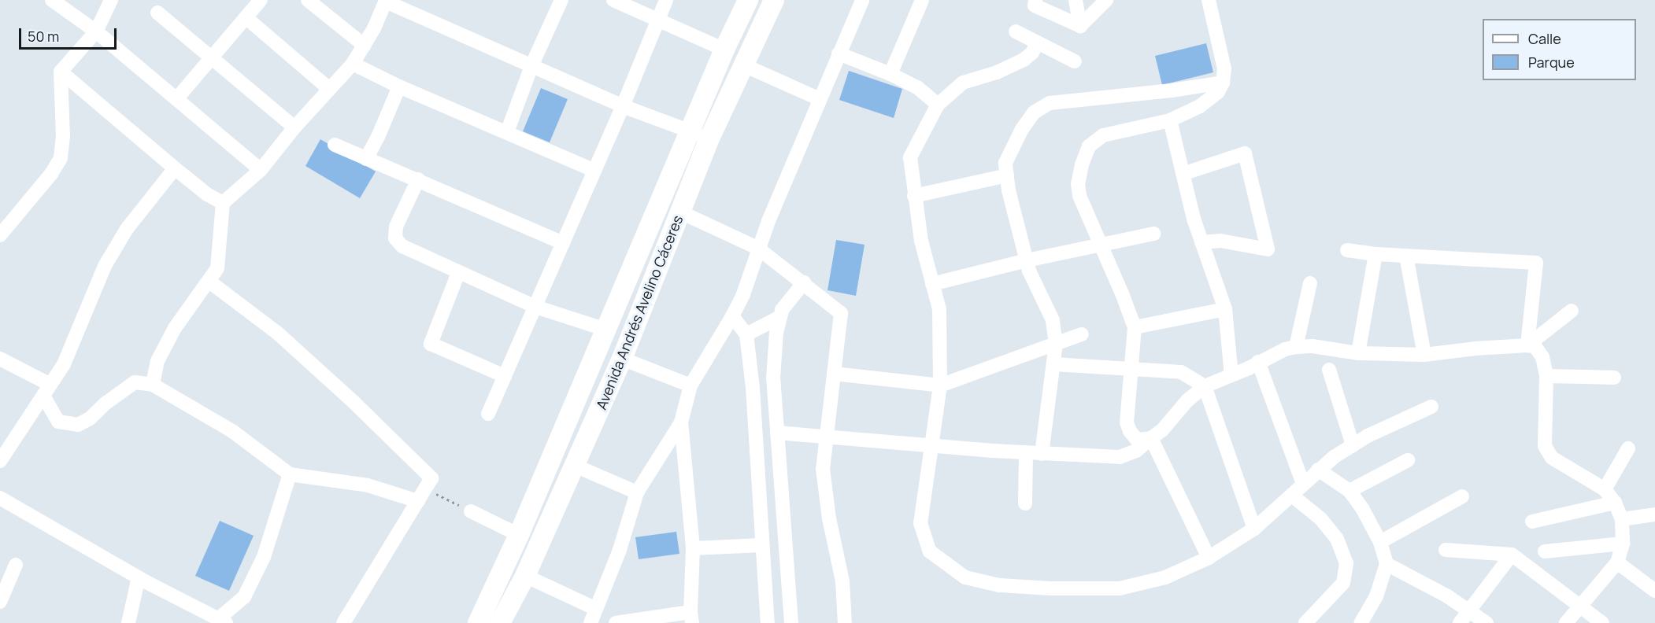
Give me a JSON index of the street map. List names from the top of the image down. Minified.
{"streets":{"street":["Avenida Andrés Avelino Cáceres"]},"legend":["Calle","Parque"],"scale_bar":"50 m"}
